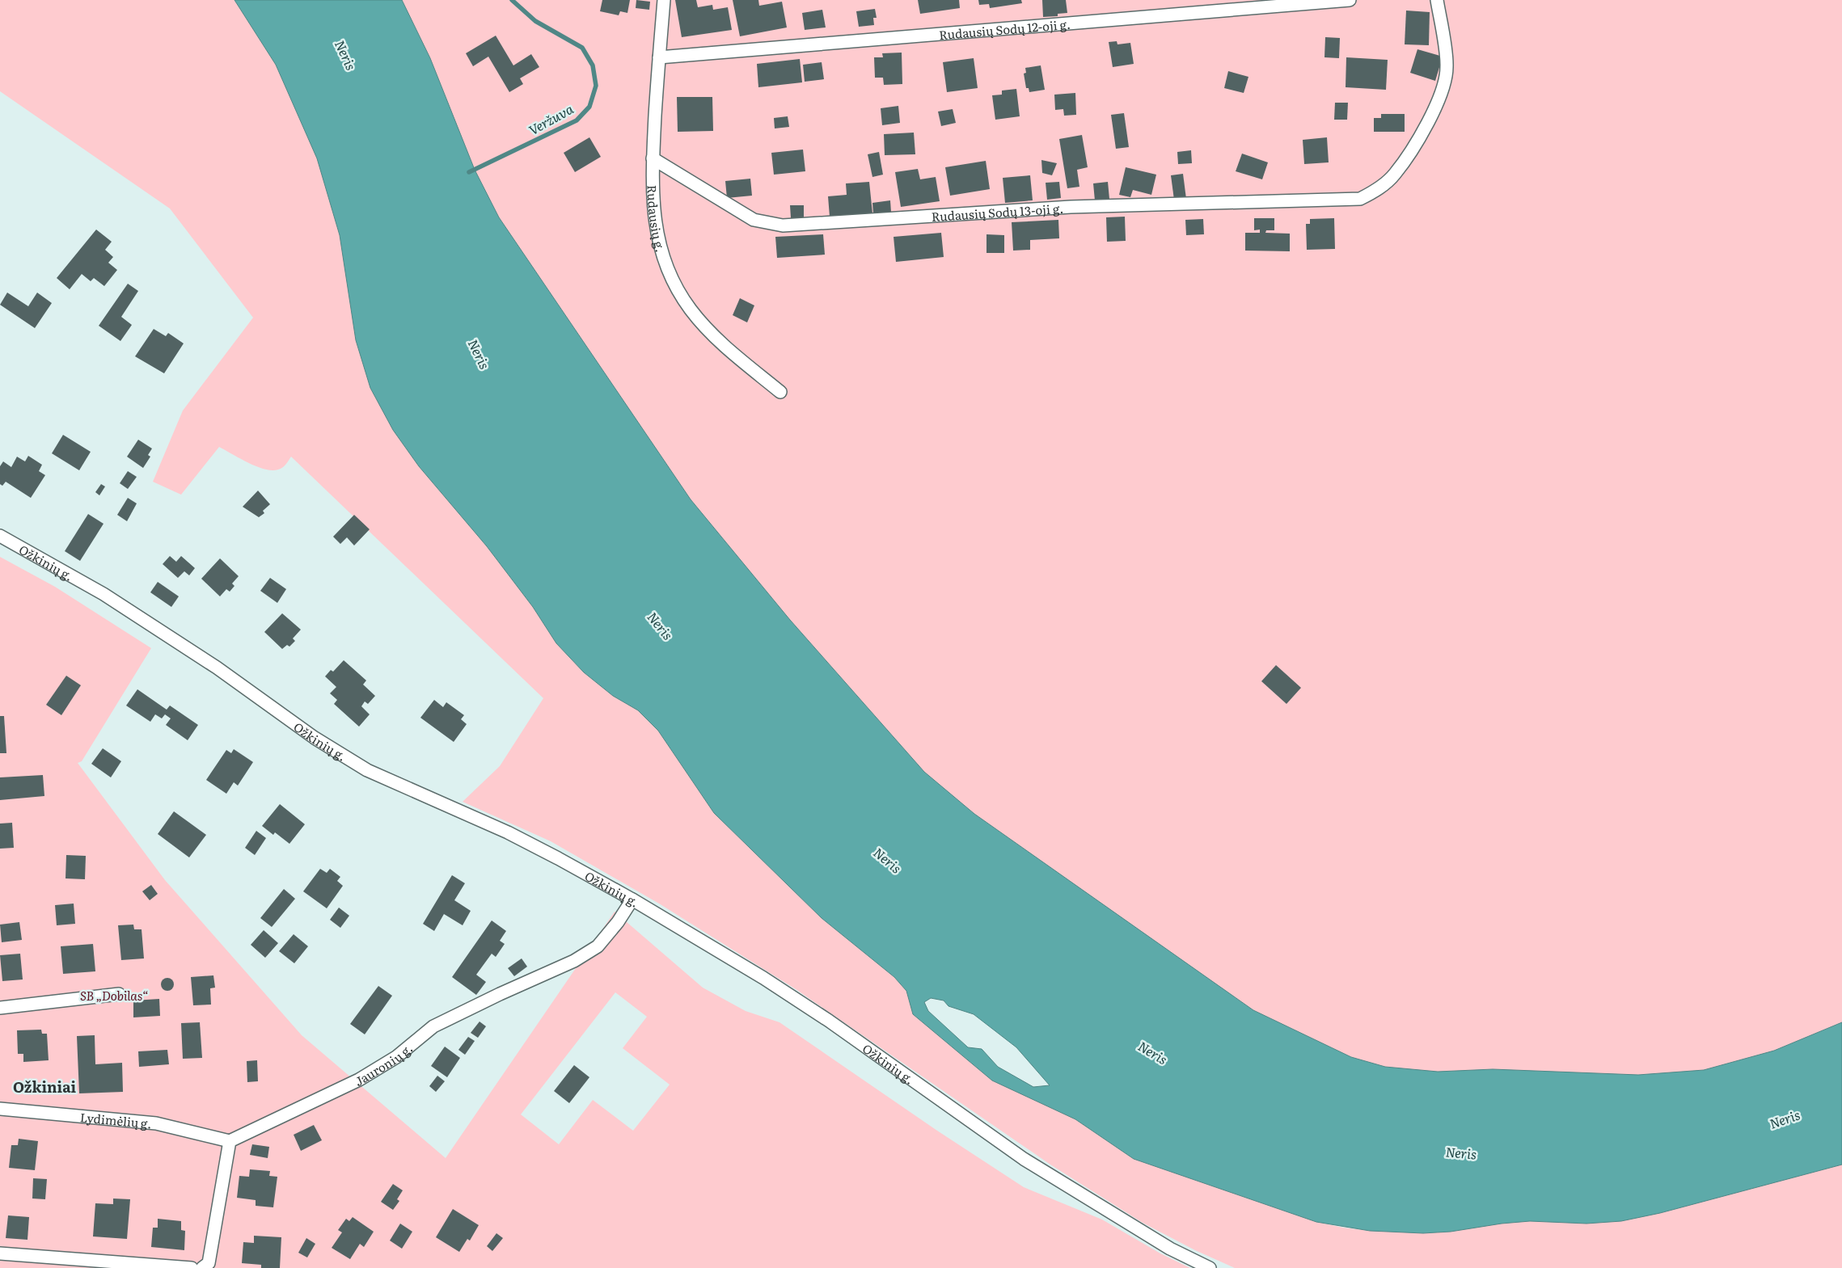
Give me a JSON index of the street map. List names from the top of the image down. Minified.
{"streets":{"street":["Rudausių Sodų 12-oji g.","Rudausių Sodų 13-oji g.","Rudausių g.","Ožkinių g.","Jauronių g.","Lydimėlių g."]},"crossings":[["Rudausių Sodų 12-oji g.","Rudausių g."],["Rudausių Sodų 13-oji g.","Rudausių g."],["Ožkinių g.","Jauronių g."],["Jauronių g.","Lydimėlių g."]],"districts":["Ožkiniai"],"water":["Neris","Veržuva"],"parks":["SB „Dobilas“"]}
